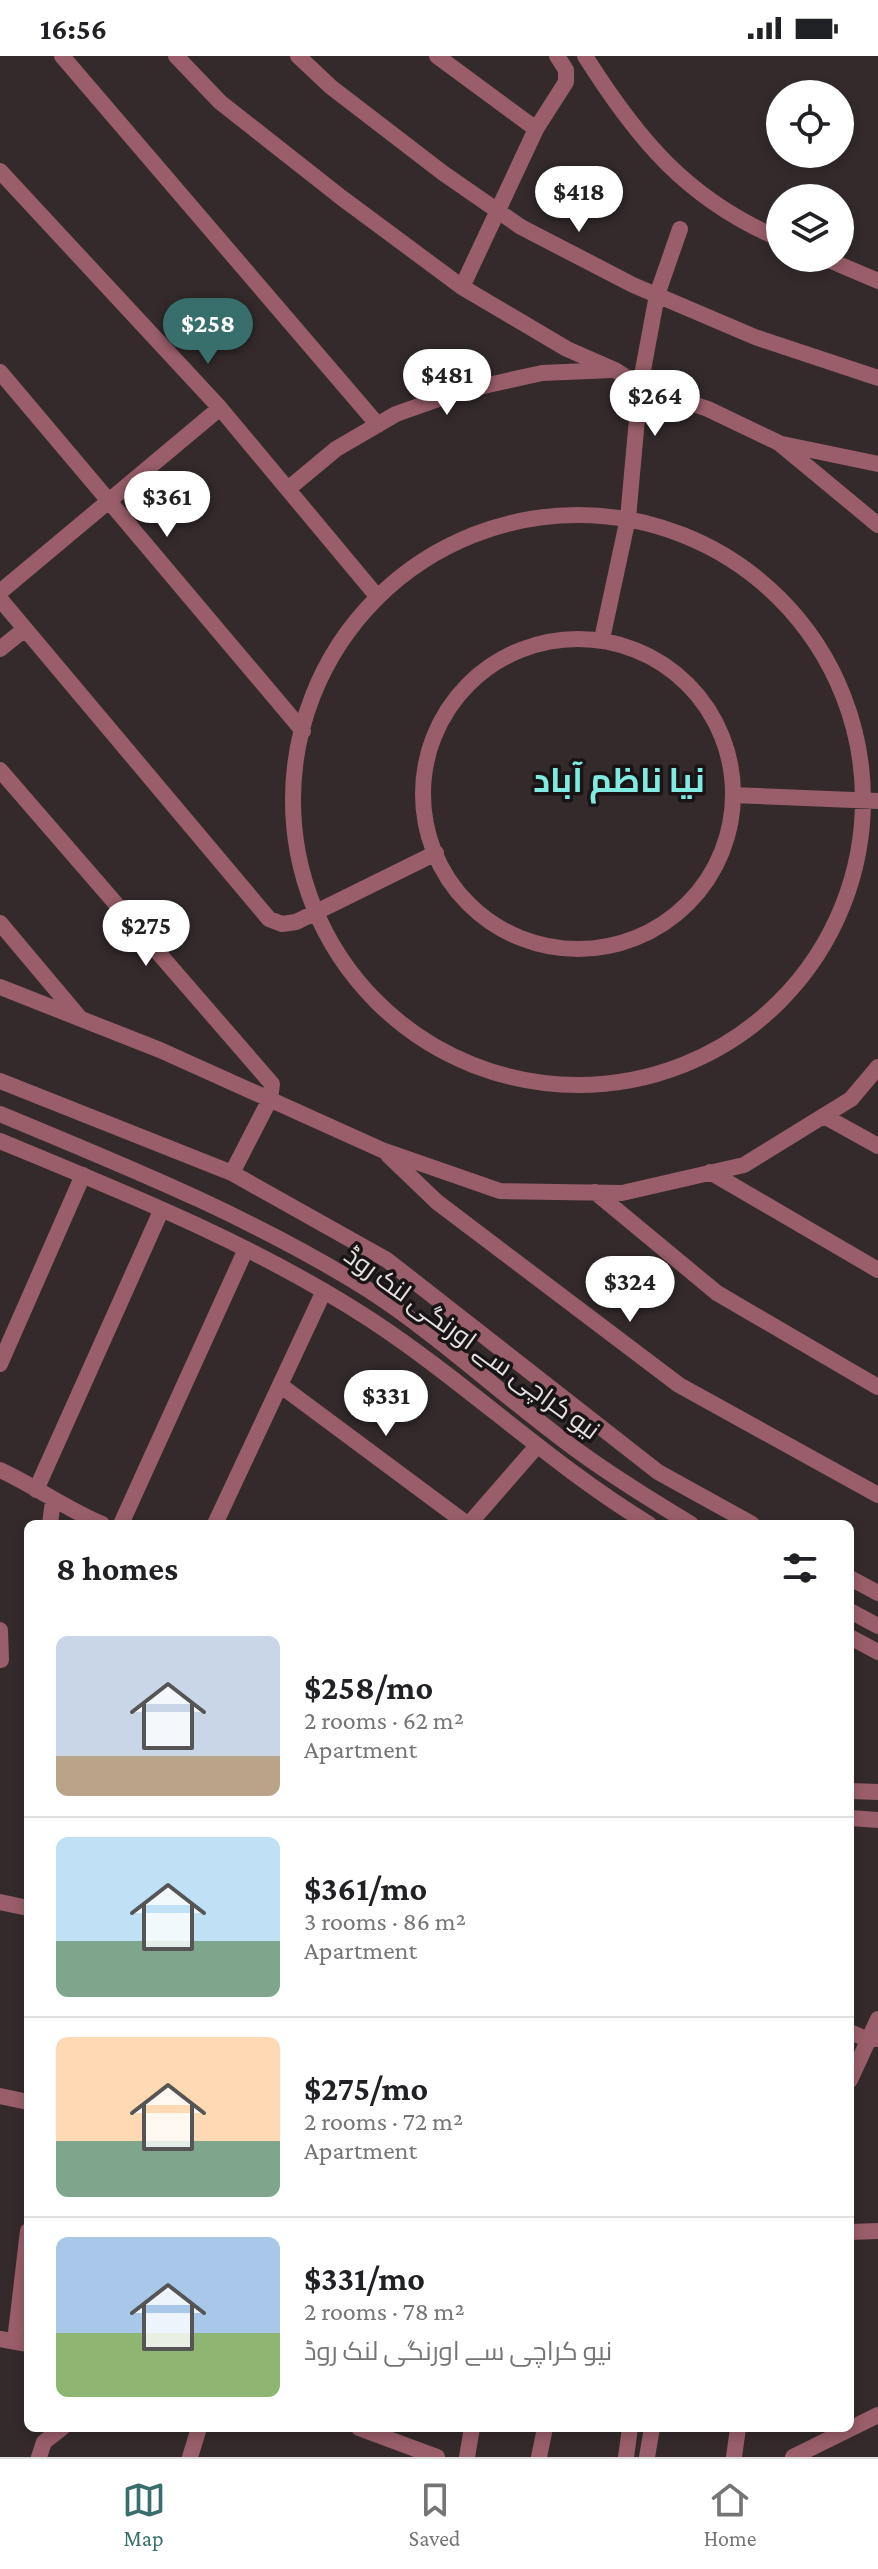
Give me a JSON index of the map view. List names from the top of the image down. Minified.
{"streets":{"street":["نیو کراچی سے اورنگی لنک روڈ"]},"districts":["نیا ناظم آباد"],"page":{"status":"16:56","price":["$418","$258","$481","$264","$361","$275","$324","$331"],"heading":"8 homes","list":[{"name":"$258/mo","note":"2 rooms · 62 m² · Apartment"},{"name":"$361/mo","note":"3 rooms · 86 m² · Apartment"},{"name":"$275/mo","note":"2 rooms · 72 m² · Apartment"},{"name":"$331/mo","note":"2 rooms · 78 m² · نیو کراچی سے اورنگی لنک روڈ"}],"tabs":["Map","Saved","Home"]}}
